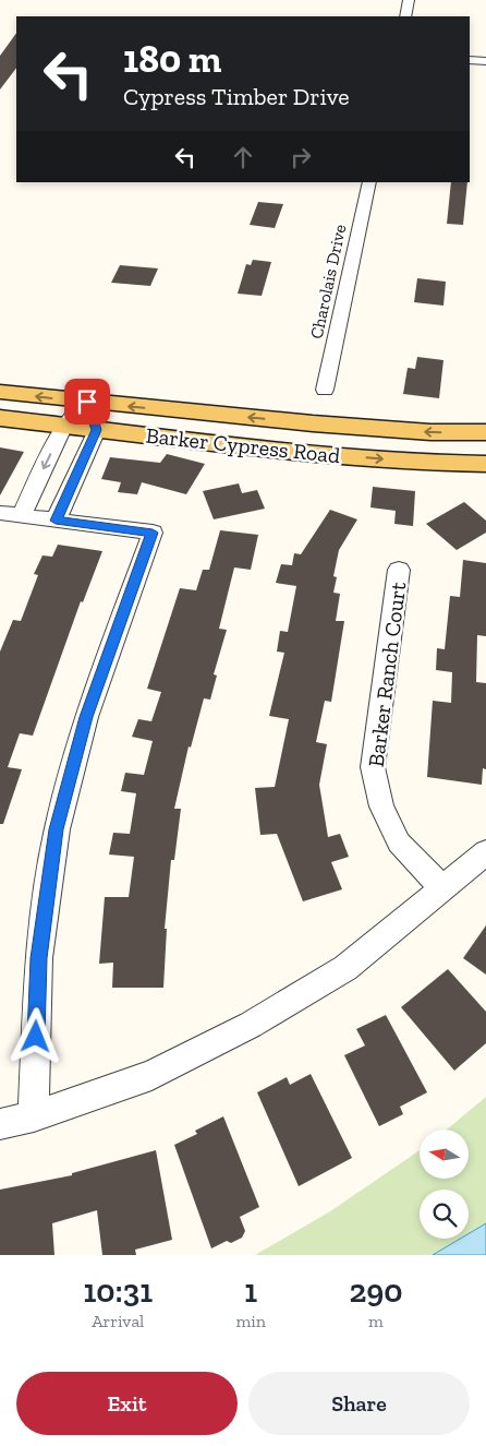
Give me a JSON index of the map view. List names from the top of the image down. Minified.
{"streets":{"main road":["Barker Cypress Road"],"street":["Charolais Drive","Barker Ranch Court"]},"north":"left","page":{"turn":["180 m","Cypress Timber Drive"],"eta":["10:31","Arrival","1","min","290","m"],"buttons":["Exit","Share"]}}
